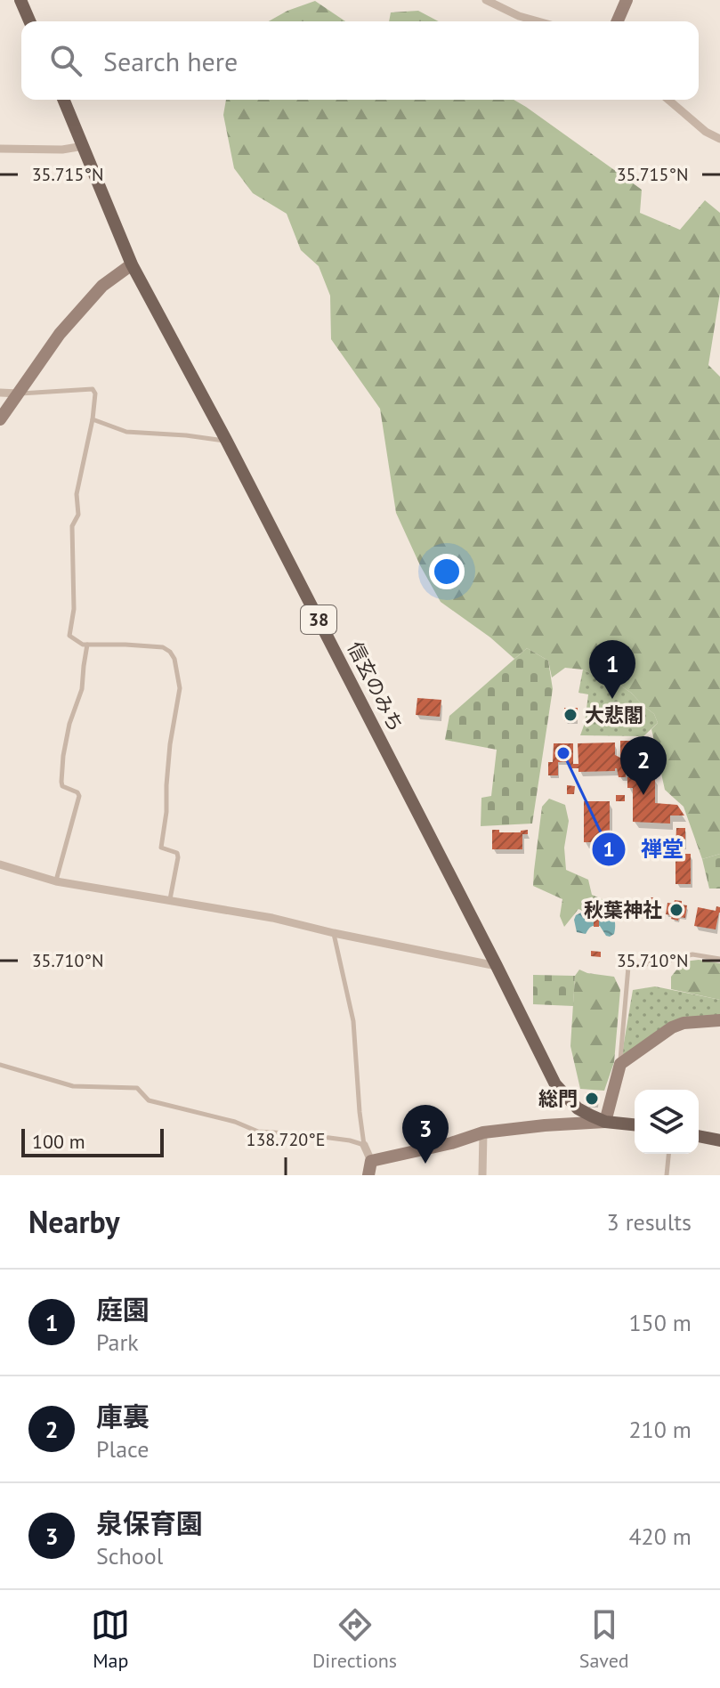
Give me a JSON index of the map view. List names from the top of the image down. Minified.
{"streets":{"main road":["38","信玄のみち"]},"crossings":[["38","信玄のみち"]],"places":["大悲閣","禅堂","秋葉神社","総門"],"scale_bar":"100 m","page":{"search":"Search here","pins":["1","2","3"],"scale":"100 m","heading":["Nearby","3 results"],"list":[{"mark":"1","name":"庭園","note":"Park","value":"150 m"},{"mark":"2","name":"庫裏","note":"Place","value":"210 m"},{"mark":"3","name":"泉保育園","note":"School","value":"420 m"}],"nav":["Map","Directions","Saved"]},"coordinates":["35.715°N","35.710°N","138.720°E"]}
